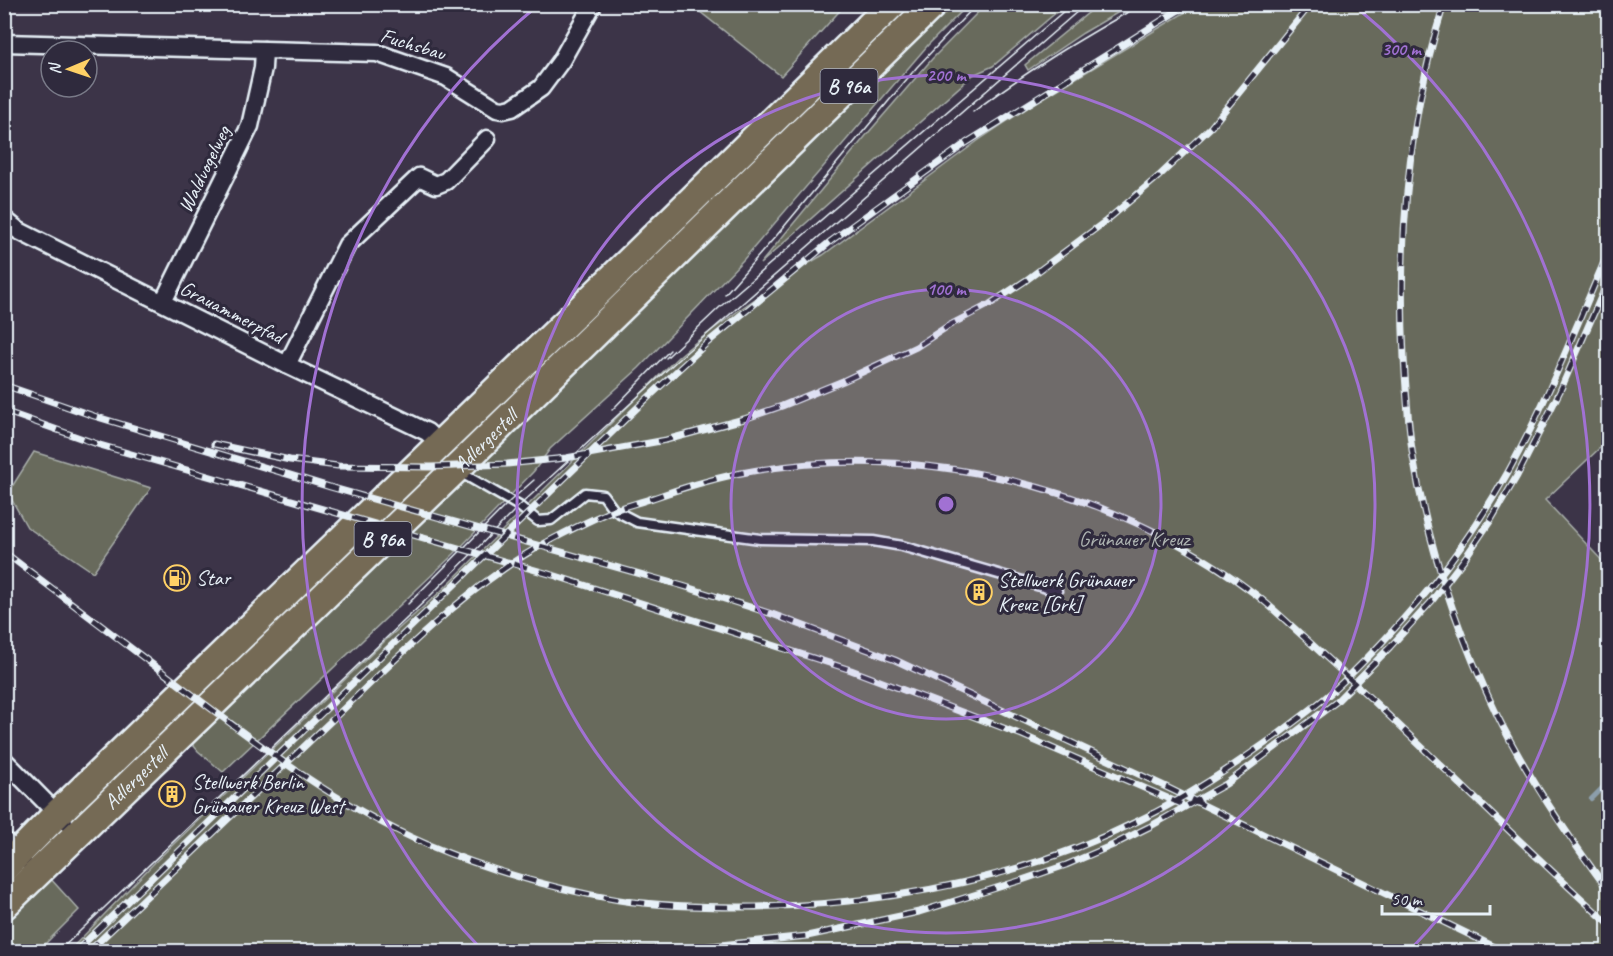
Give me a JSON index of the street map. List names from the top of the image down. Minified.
{"streets":{"main road":["B 96a","Adlergestell"],"street":["Fuchsbau","Waldvogelweg","Grauammerpfad"]},"crossings":[["Fuchsbau","Waldvogelweg"],["Waldvogelweg","Grauammerpfad"],["Grauammerpfad","Adlergestell"]],"parks":["Grünauer Kreuz"],"places":{"fuel station":["Star"],"building":["Stellwerk Grünauer Kreuz [Grk]","Stellwerk Berlin Grünauer Kreuz West"]},"scale_bar":"50 m","north":"left","rings":["300 m","200 m","100 m"]}
